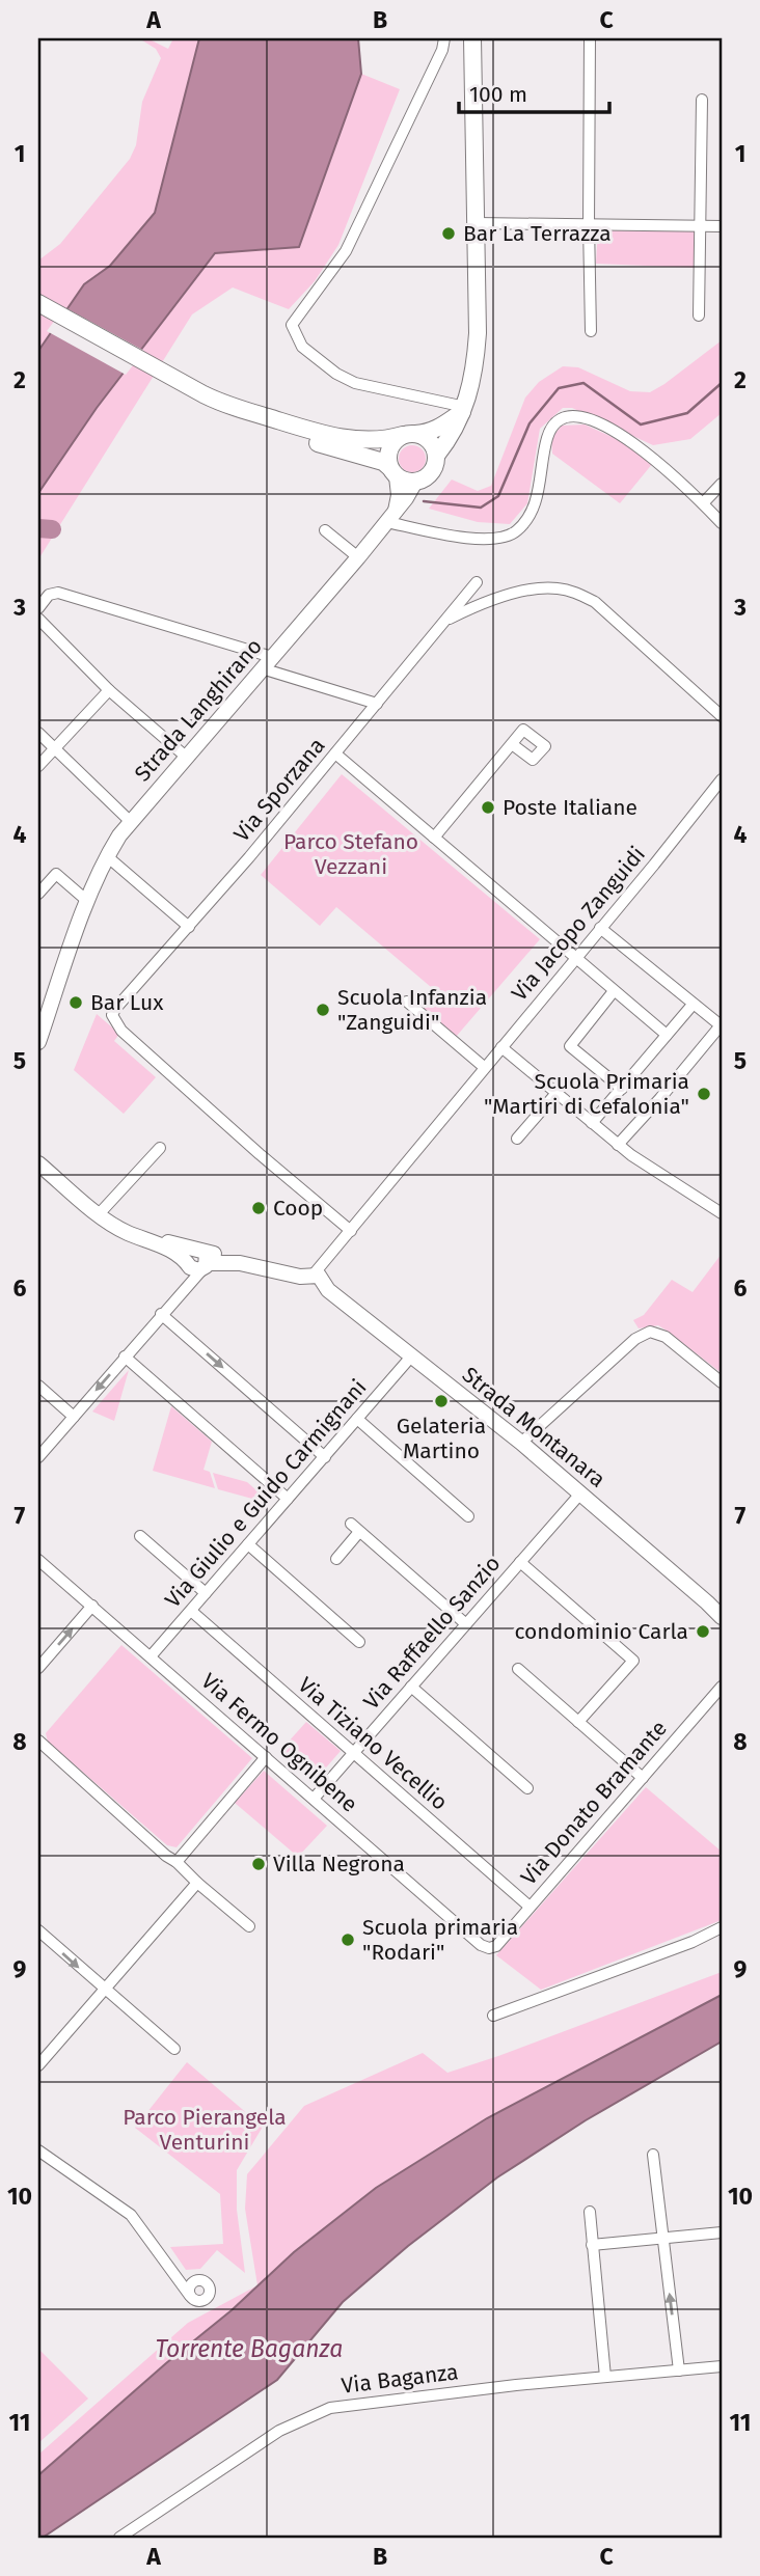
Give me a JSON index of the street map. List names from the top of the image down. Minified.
{"streets":{"main road":["Strada Langhirano"],"street":["Via Sporzana","Via Jacopo Zanguidi","Strada Montanara","Via Giulio e Guido Carmignani","Via Raffaello Sanzio","Via Fermo Ognibene","Via Tiziano Vecellio","Via Donato Bramante","Via Baganza"]},"crossings":[["Via Sporzana","Via Jacopo Zanguidi"],["Via Jacopo Zanguidi","Strada Montanara"],["Strada Montanara","Via Giulio e Guido Carmignani"],["Strada Montanara","Via Raffaello Sanzio"],["Via Giulio e Guido Carmignani","Via Fermo Ognibene"],["Via Giulio e Guido Carmignani","Via Tiziano Vecellio"],["Via Raffaello Sanzio","Via Fermo Ognibene"],["Via Raffaello Sanzio","Via Tiziano Vecellio"],["Via Fermo Ognibene","Via Donato Bramante"],["Via Tiziano Vecellio","Via Donato Bramante"]],"water":["Torrente Baganza"],"parks":["Parco Stefano Vezzani","Parco Pierangela Venturini"],"places":["Bar La Terrazza","Poste Italiane","Bar Lux","Scuola Infanzia \"Zanguidi\"","Scuola Primaria \"Martiri di Cefalonia\"","Coop","Gelateria Martino","condominio Carla","Villa Negrona","Scuola primaria \"Rodari\""],"scale_bar":"100 m","grid":{"columns":["A","B","C"],"rows":["1","2","3","4","5","6","7","8","9","10","11"]}}
